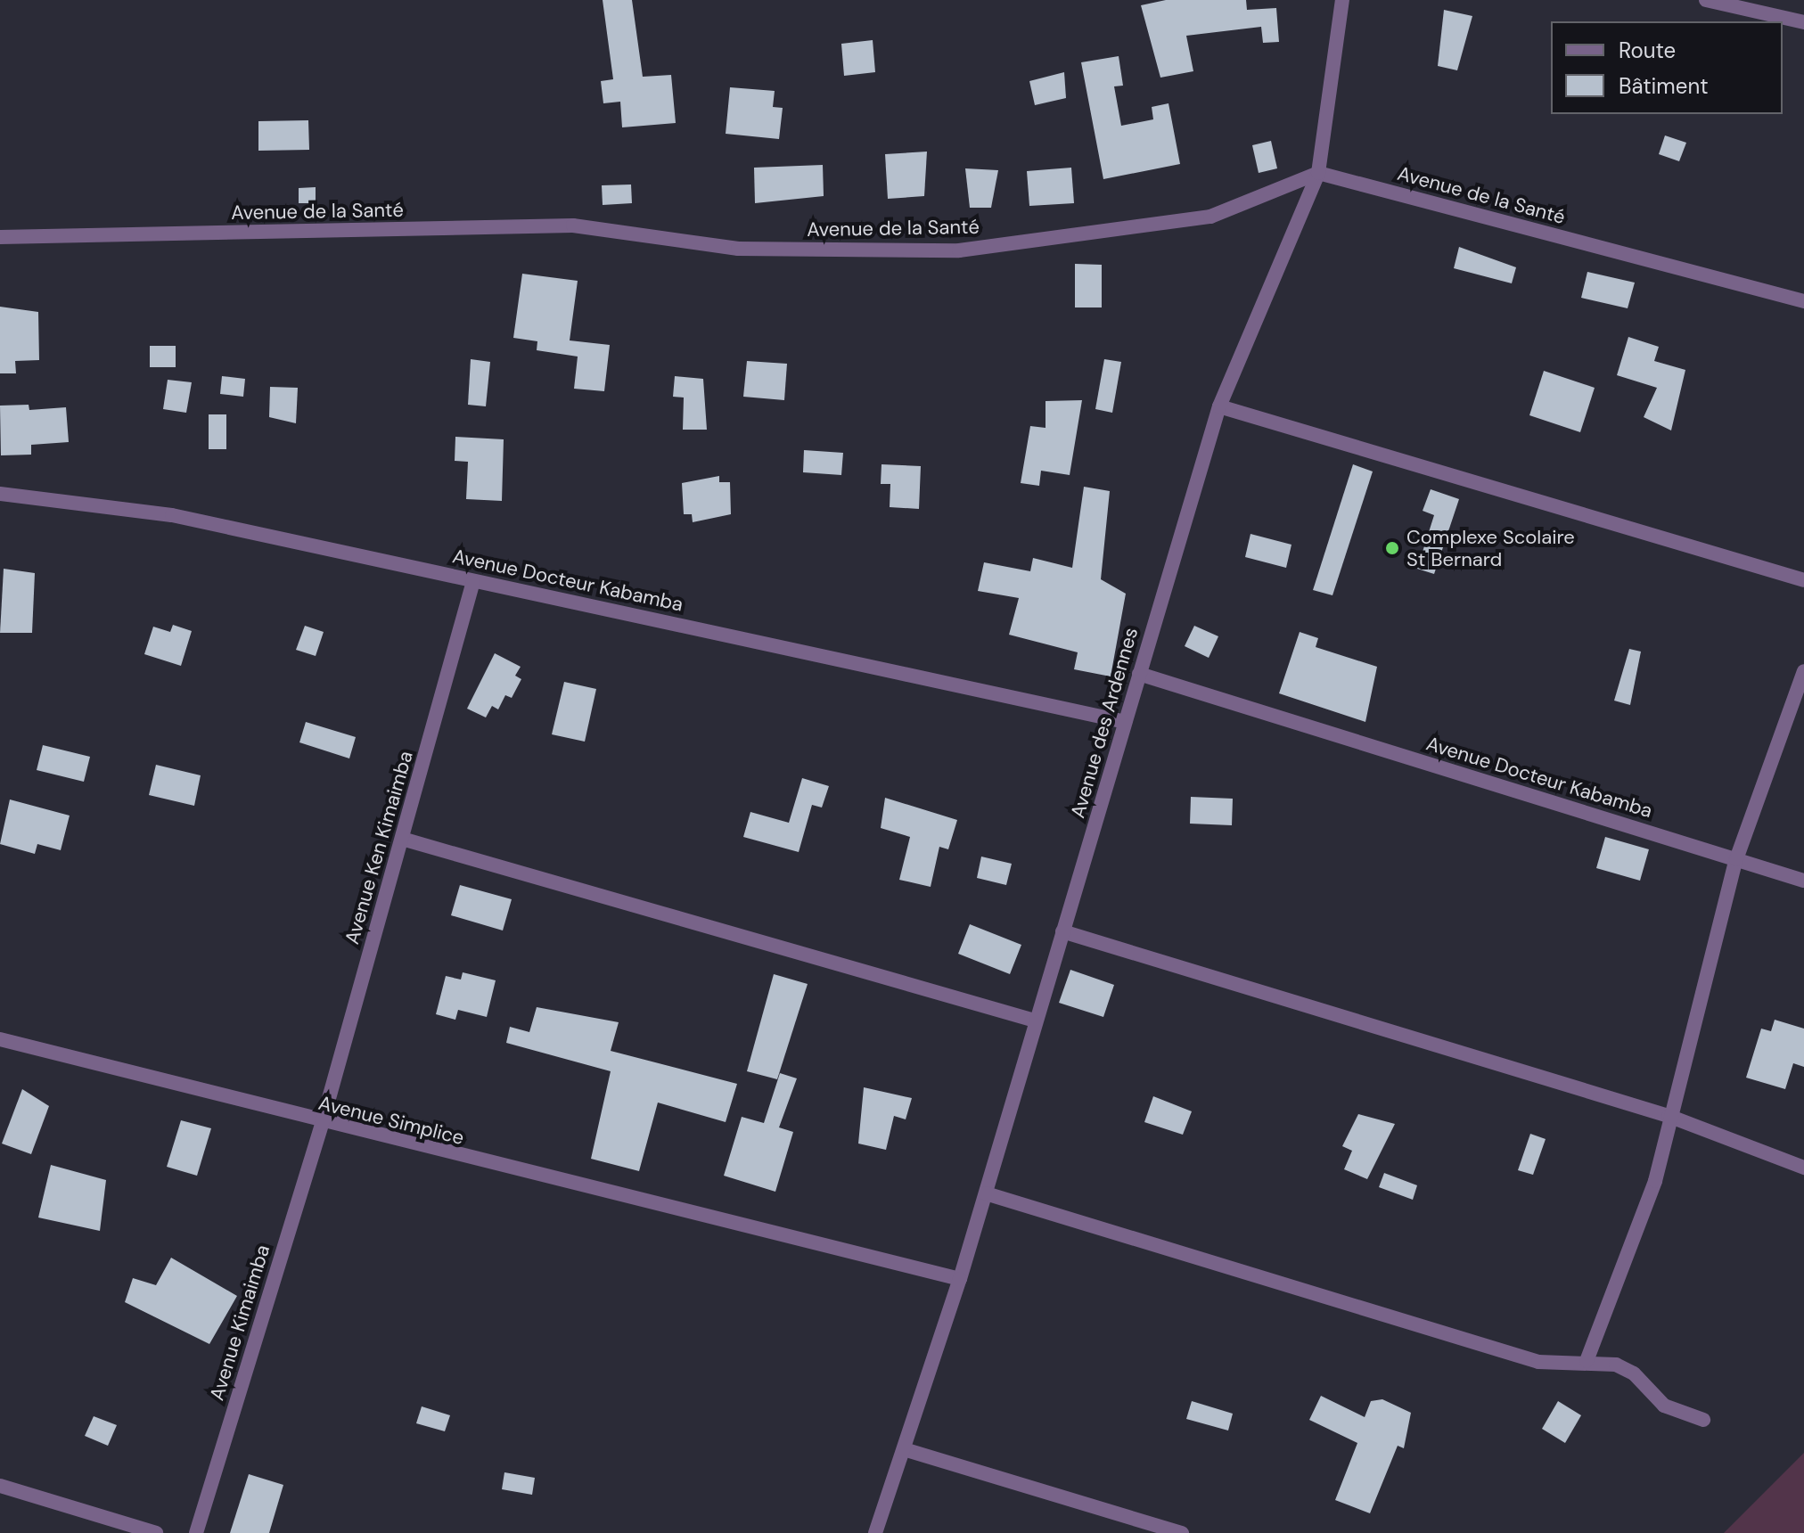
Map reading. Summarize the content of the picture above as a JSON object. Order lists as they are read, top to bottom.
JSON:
{
  "streets": {
    "street": [
      "Avenue de la Santé",
      "Avenue Docteur Kabamba",
      "Avenue des Ardennes",
      "Avenue Ken Kimaimba",
      "Avenue Simplice",
      "Avenue Kimaimba"
    ]
  },
  "crossings": [
    ["Avenue de la Santé", "Avenue des Ardennes"],
    ["Avenue Docteur Kabamba", "Avenue des Ardennes"],
    ["Avenue Docteur Kabamba", "Avenue Ken Kimaimba"],
    ["Avenue des Ardennes", "Avenue Simplice"],
    ["Avenue Ken Kimaimba", "Avenue Simplice"],
    ["Avenue Ken Kimaimba", "Avenue Kimaimba"],
    ["Avenue Simplice", "Avenue Kimaimba"]
  ],
  "places": ["Complexe Scolaire St Bernard"],
  "legend": ["Route", "Bâtiment"]
}
